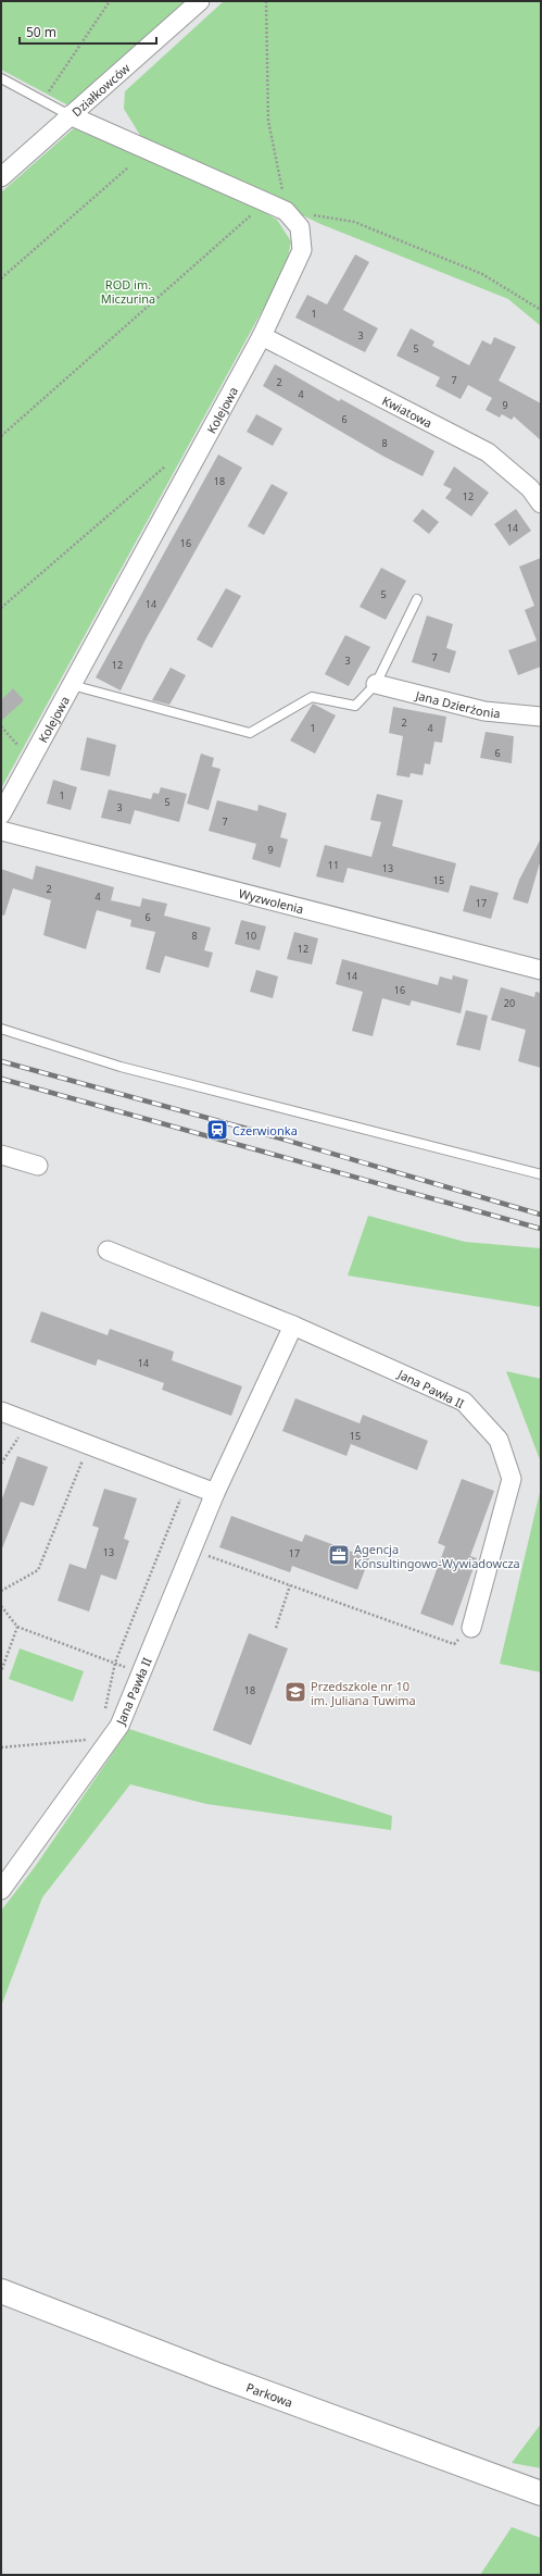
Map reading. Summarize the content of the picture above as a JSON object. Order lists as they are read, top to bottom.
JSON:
{
  "streets": {
    "street": [
      "Działkowców",
      "Kolejowa",
      "Kwiatowa",
      "Jana Dzierżonia",
      "Wyzwolenia",
      "Jana Pawła II",
      "Parkowa"
    ]
  },
  "crossings": [
    ["Działkowców", "Kolejowa"],
    ["Kolejowa", "Kwiatowa"]
  ],
  "parks": ["ROD im. Miczurina"],
  "places": {
    "station": ["Czerwionka"],
    "office": ["Agencja Konsultingowo-Wywiadowcza"],
    "school or university": ["Przedszkole nr 10 im. Juliana Tuwima"]
  },
  "house_numbers": [
    "1",
    "3",
    "5",
    "7",
    "2",
    "4",
    "9",
    "6",
    "8",
    "18",
    "12",
    "14",
    "16",
    "5",
    "14",
    "7",
    "3",
    "12",
    "2",
    "1",
    "4",
    "6",
    "1",
    "5",
    "3",
    "7",
    "9",
    "11",
    "13",
    "15",
    "2",
    "4",
    "17",
    "6",
    "8",
    "10",
    "12",
    "14",
    "16",
    "20",
    "14",
    "15",
    "13",
    "17",
    "18"
  ],
  "scale_bar": "50 m"
}
